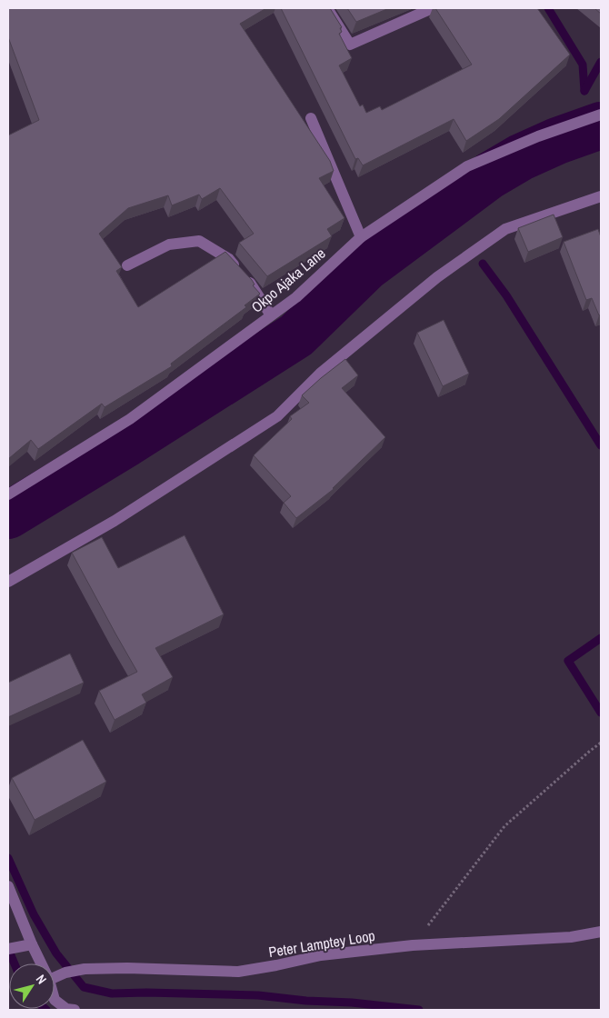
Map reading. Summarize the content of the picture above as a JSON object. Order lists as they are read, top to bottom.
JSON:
{
  "streets": {
    "street": ["Okpo Ajaka Lane", "Peter Lamptey Loop"]
  },
  "north": "top right"
}
